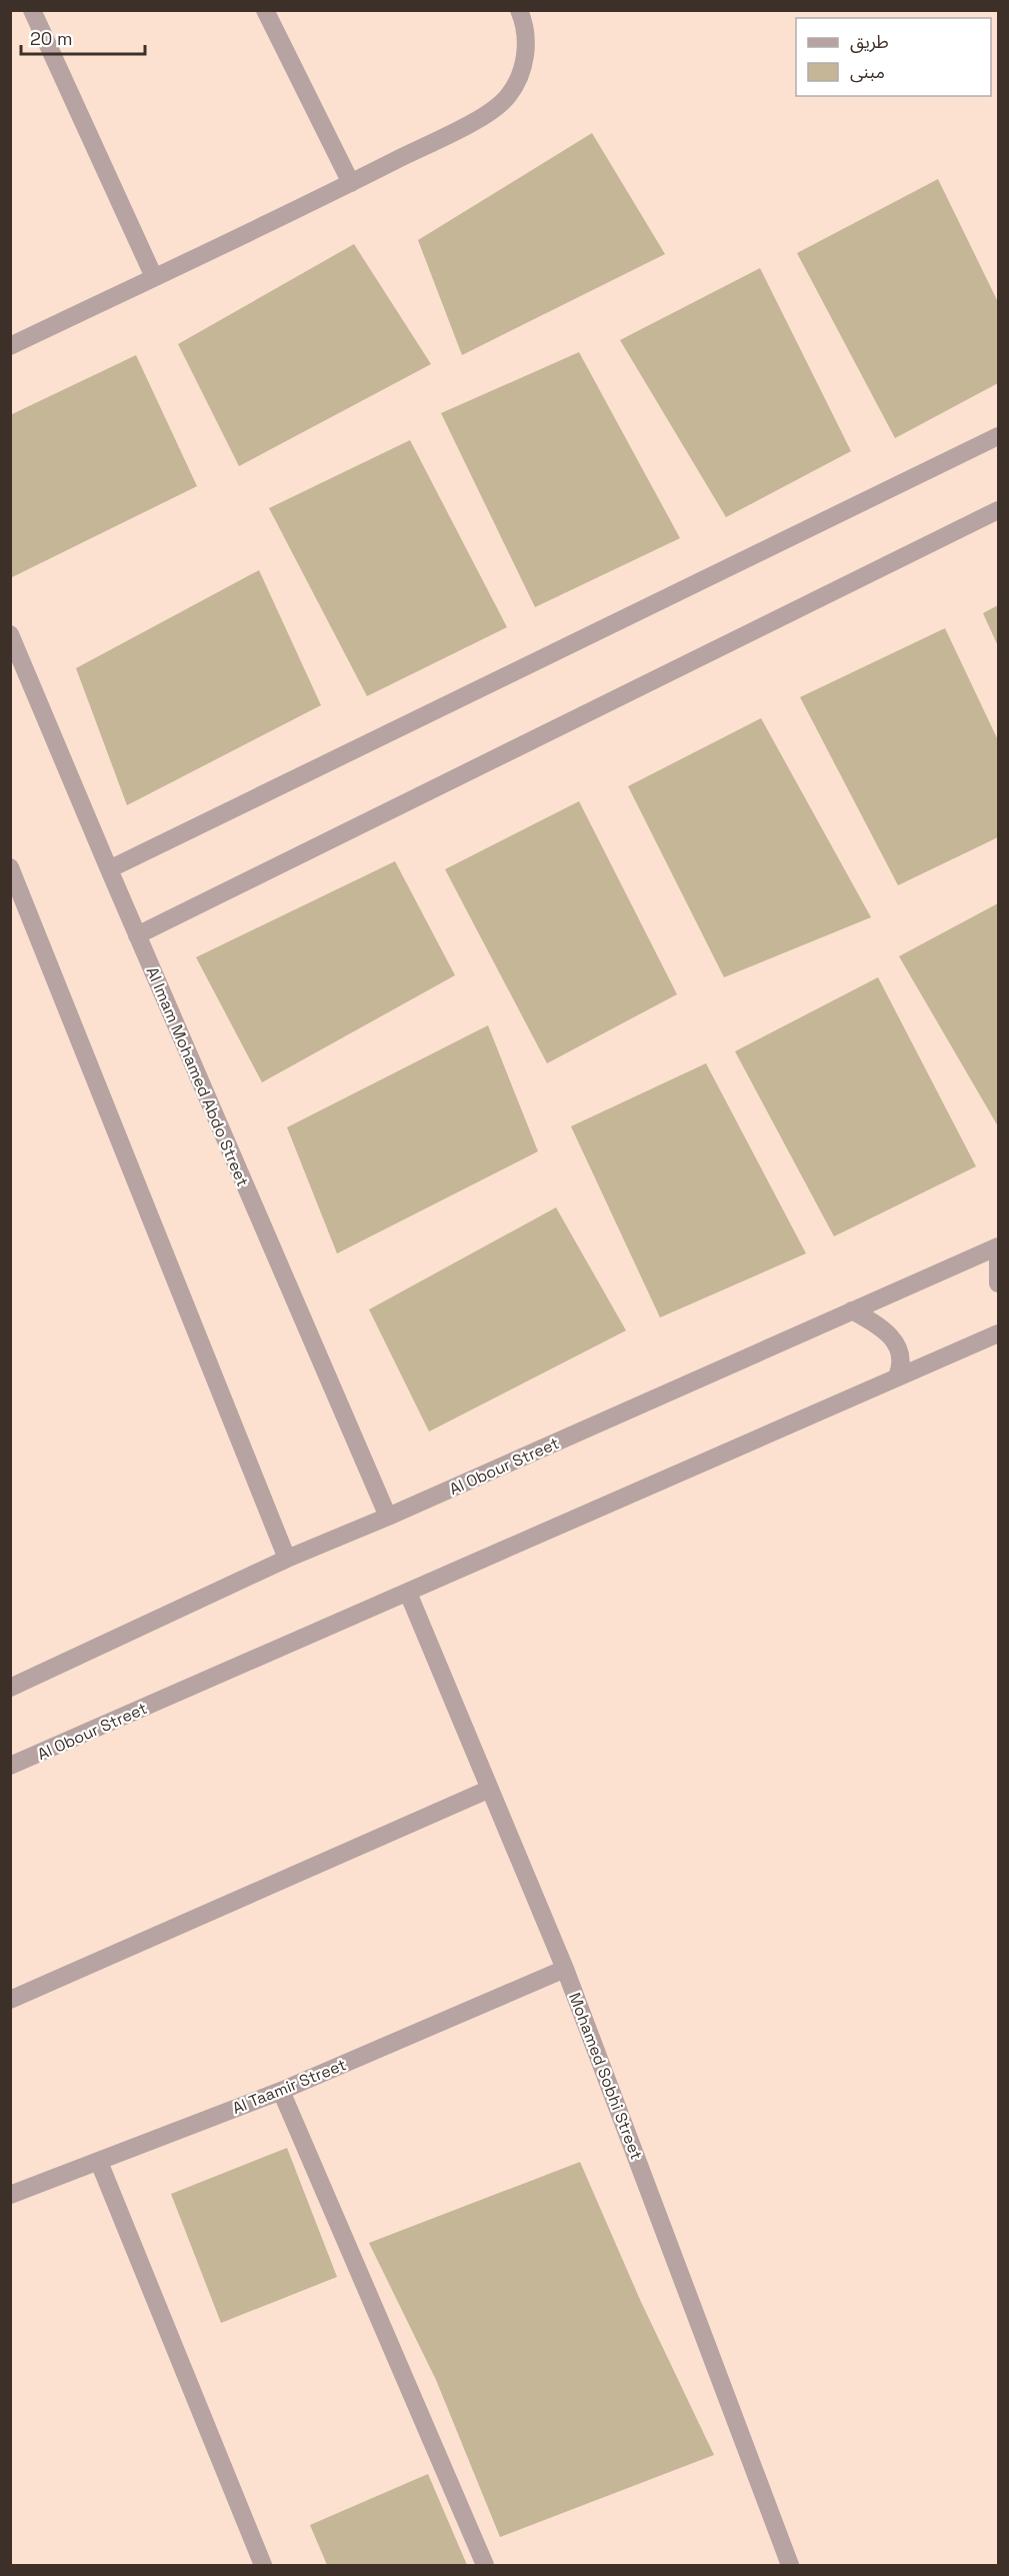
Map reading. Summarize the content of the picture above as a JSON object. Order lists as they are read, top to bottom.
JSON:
{
  "streets": {
    "street": [
      "Al Imam Mohamed Abdo Street",
      "Al Obour Street",
      "Mohamed Sobhi Street",
      "Al Taamir Street"
    ]
  },
  "crossings": [
    ["Al Imam Mohamed Abdo Street", "Al Obour Street"],
    ["Al Obour Street", "Mohamed Sobhi Street"],
    ["Mohamed Sobhi Street", "Al Taamir Street"]
  ],
  "legend": ["طريق", "مبنى"],
  "scale_bar": "20 m"
}
